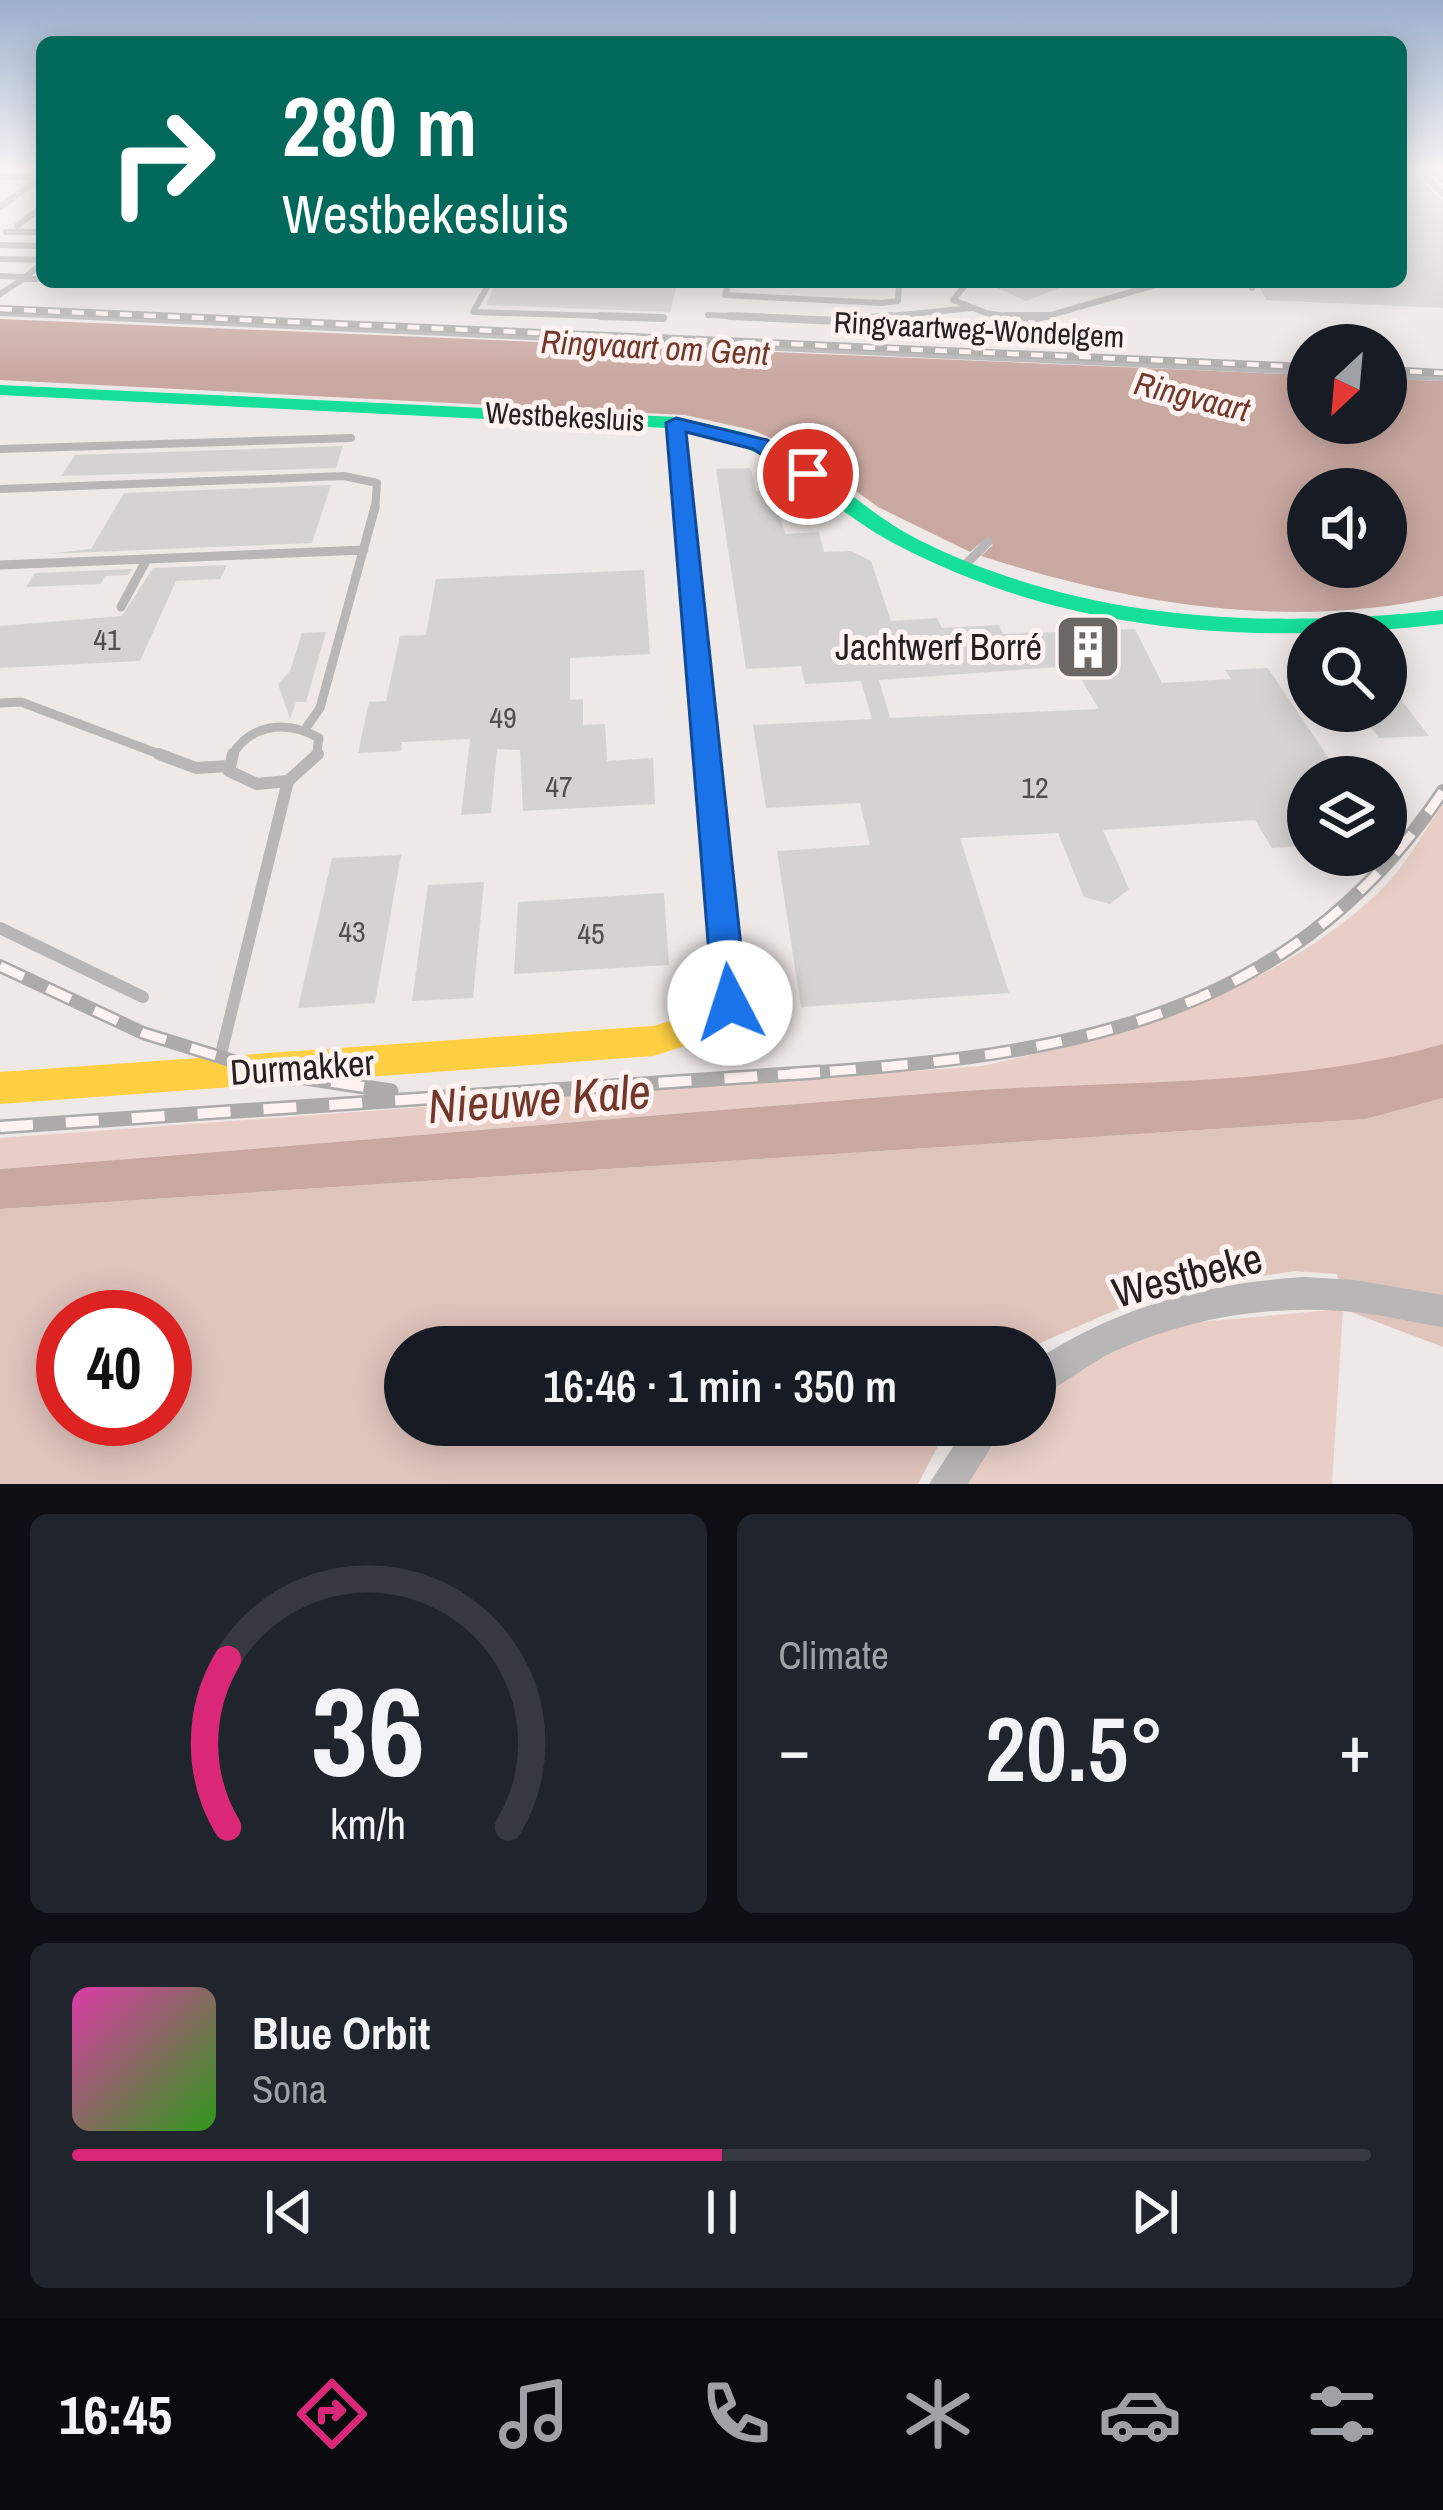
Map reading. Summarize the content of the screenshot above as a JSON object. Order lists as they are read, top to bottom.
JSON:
{
  "streets": {
    "street": [
      "Ringvaartweg-Wondelgem",
      "Westbekesluis",
      "Durmakker",
      "Westbeke"
    ]
  },
  "crossings": [
    ["Westbekesluis", "Durmakker"]
  ],
  "water": ["Ringvaart om Gent", "Ringvaart", "Nieuwe Kale"],
  "places": {
    "building": ["Jachtwerf Borré"]
  },
  "house_numbers": [
    "41",
    "49",
    "47",
    "12",
    "43",
    "45"
  ],
  "north": "bottom left",
  "page": {
    "turn": ["280 m", "Westbekesluis"],
    "limit": "40",
    "trip": "16:46 · 1 min · 350 m",
    "tile": "Climate",
    "heat": ["−", "20.5°", "+"],
    "song": ["Blue Orbit", "Sona"],
    "tabs": "16:45",
    "gauge": ["36", "km/h"]
  }
}
